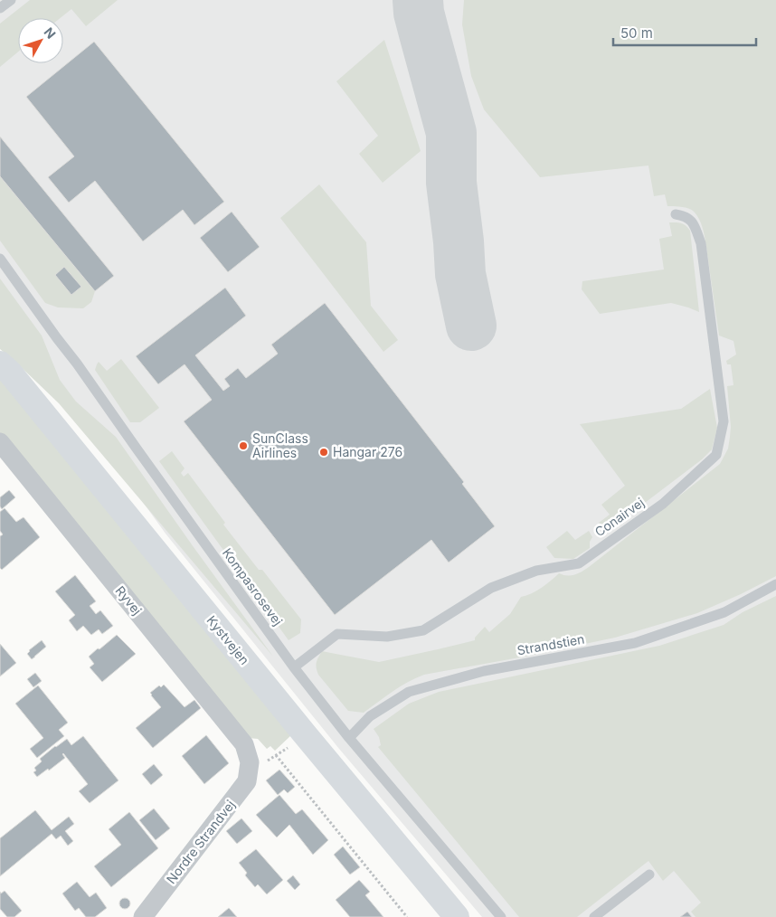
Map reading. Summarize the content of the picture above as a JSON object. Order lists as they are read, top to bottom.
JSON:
{
  "streets": {
    "street": ["Ryvej", "Kystvejen", "Nordre Strandvej"],
    "lane": ["Conairvej", "Kompasrosevej", "Strandstien"]
  },
  "crossings": [
    ["Conairvej", "Kompasrosevej"],
    ["Kompasrosevej", "Strandstien"],
    ["Ryvej", "Nordre Strandvej"]
  ],
  "places": ["SunClass Airlines", "Hangar 276"],
  "scale_bar": "50 m",
  "north": "top right"
}
